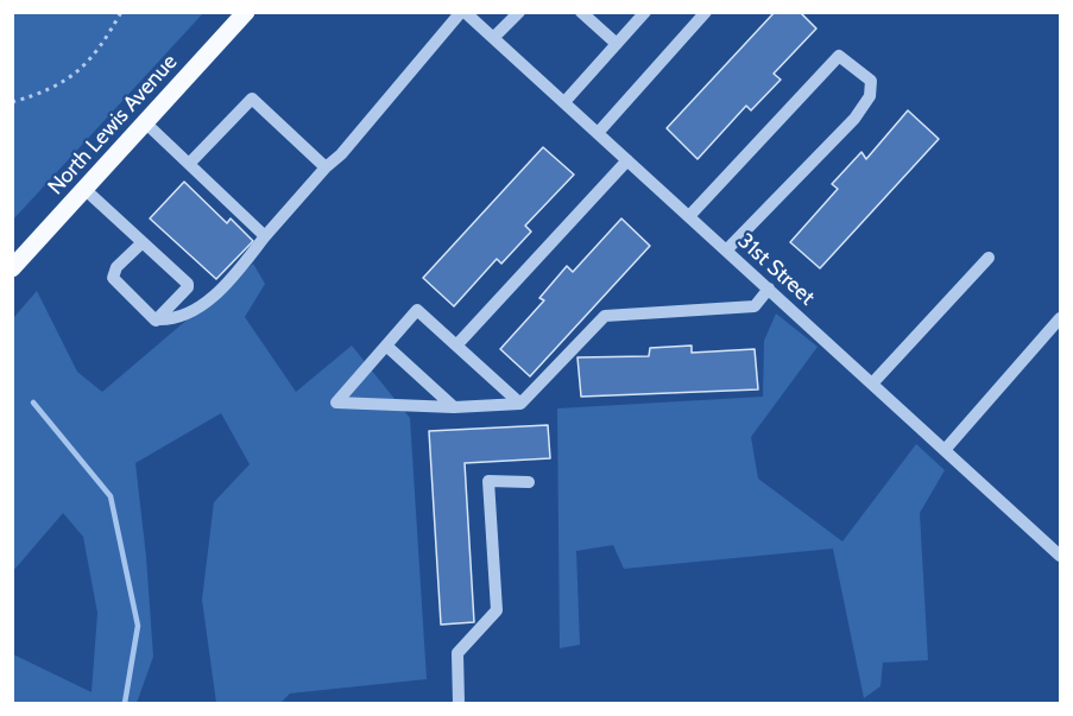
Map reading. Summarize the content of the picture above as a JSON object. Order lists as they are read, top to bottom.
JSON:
{
  "streets": {
    "main road": ["North Lewis Avenue"],
    "street": ["31st Street"]
  }
}
